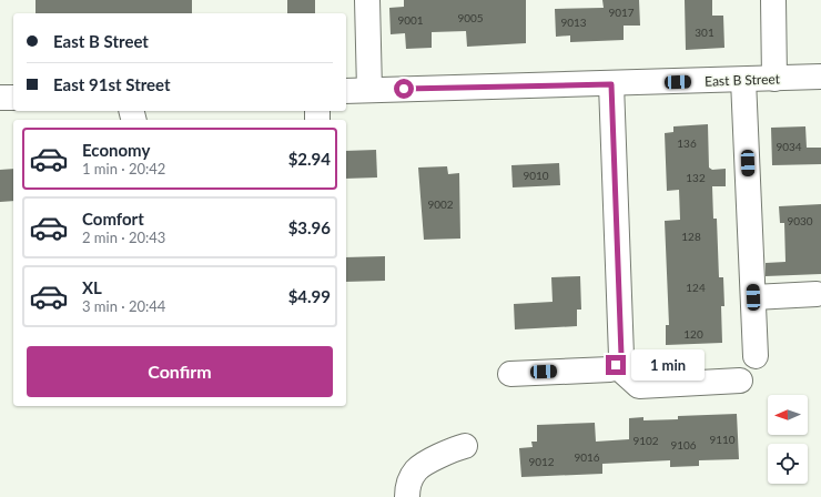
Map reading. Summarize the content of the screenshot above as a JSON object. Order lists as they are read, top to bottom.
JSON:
{
  "streets": {
    "street": ["East B Street"]
  },
  "house_numbers": [
    "9017",
    "9005",
    "9001",
    "9013",
    "301",
    "136",
    "9034",
    "9010",
    "132",
    "9002",
    "9030",
    "128",
    "124",
    "120",
    "9110",
    "9102",
    "9106",
    "9016",
    "9012"
  ],
  "north": "left",
  "page": {
    "banner": ["East B Street", "East 91st Street"],
    "list": [
      {
        "name": "Economy",
        "note": "1 min · 20:42",
        "value": "$2.94"
      },
      {
        "name": "Comfort",
        "note": "2 min · 20:43",
        "value": "$3.96"
      },
      {
        "name": "XL",
        "note": "3 min · 20:44",
        "value": "$4.99"
      }
    ],
    "buttons": "Confirm",
    "bubble": "1 min"
  }
}
